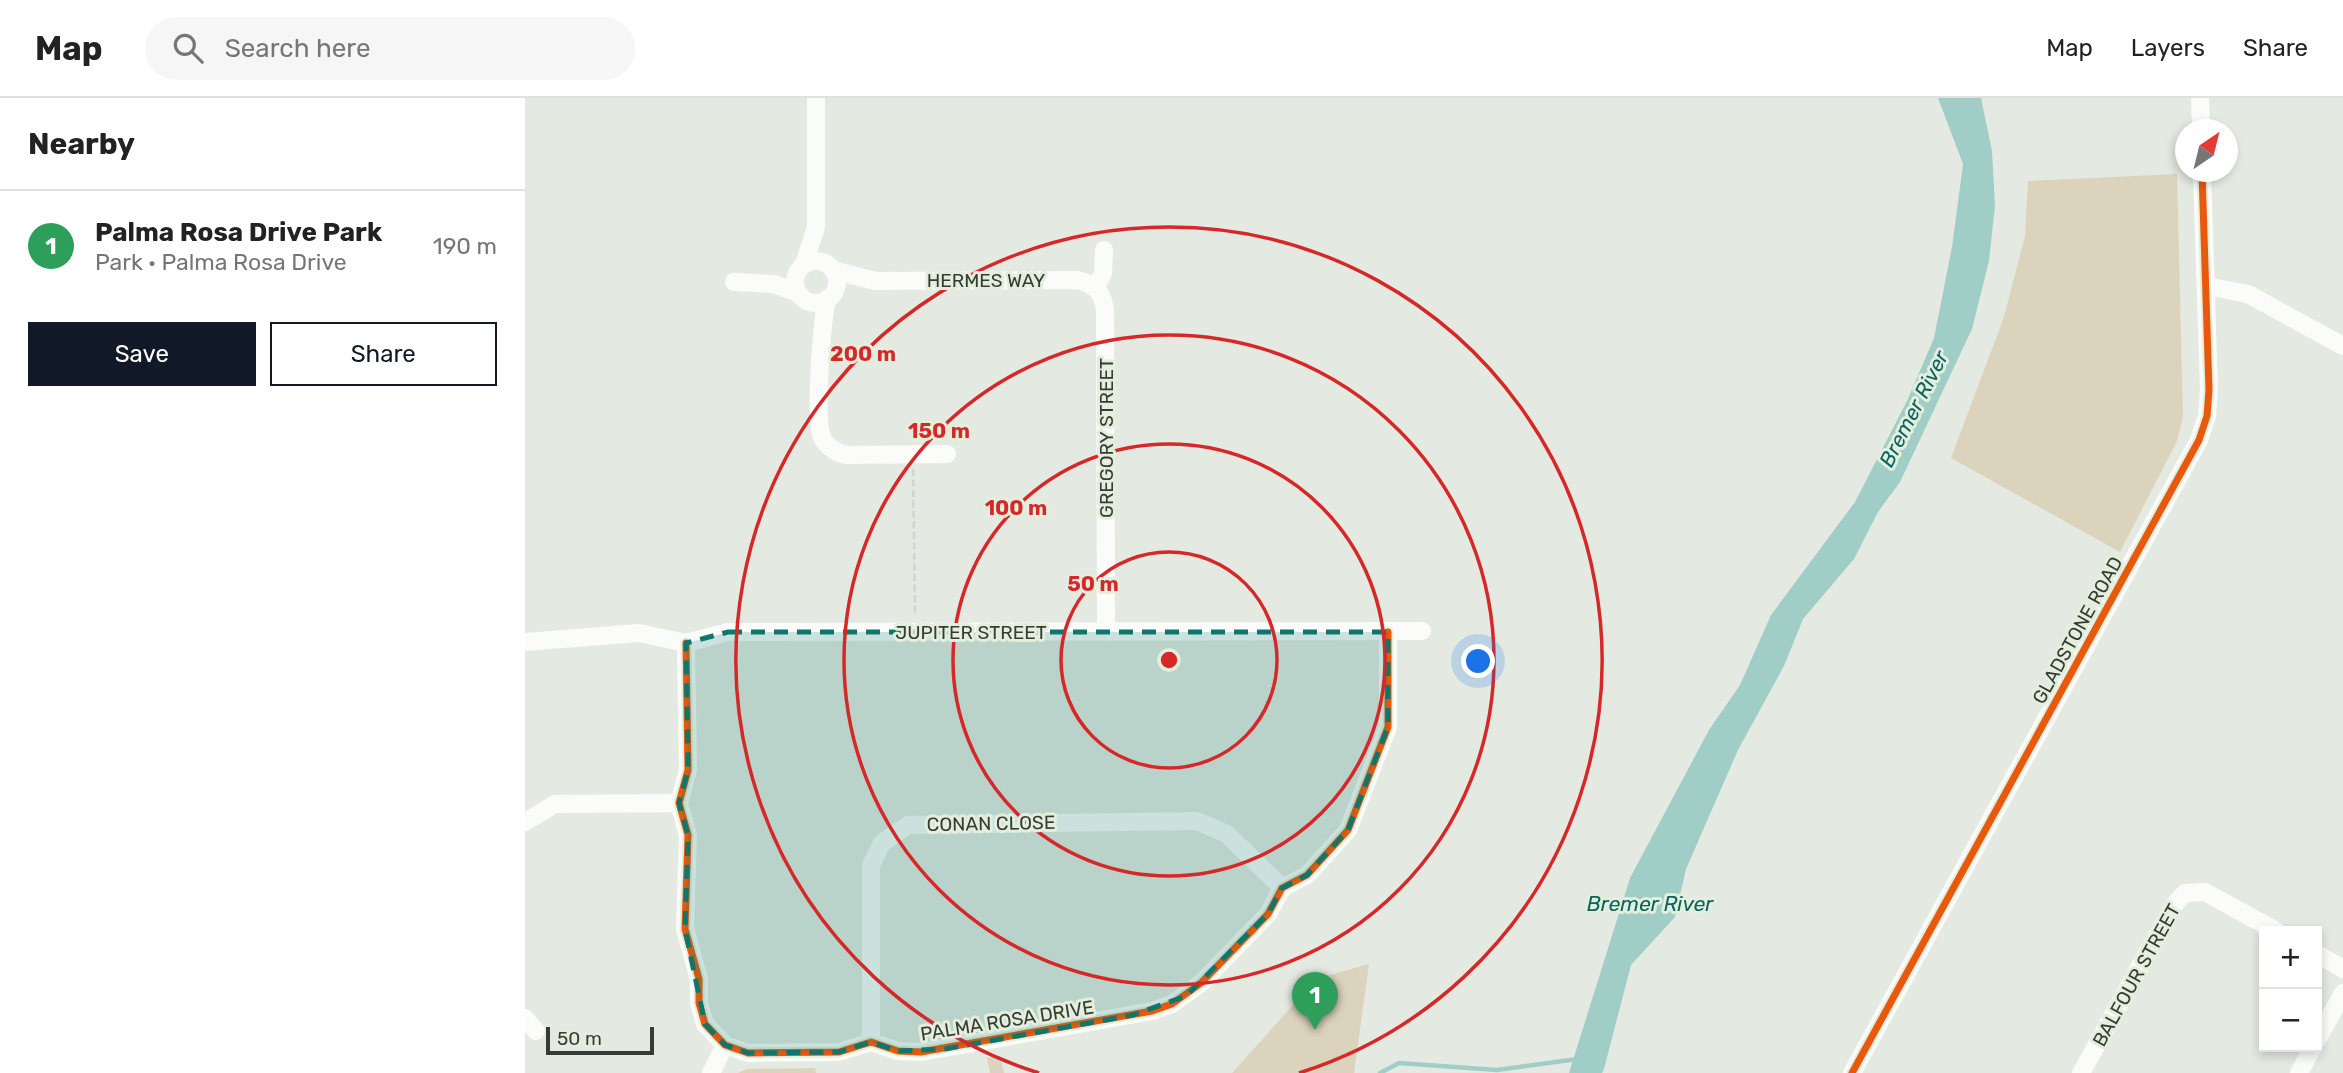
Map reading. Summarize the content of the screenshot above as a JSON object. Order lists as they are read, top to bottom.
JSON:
{
  "streets": {
    "street": [
      "HERMES WAY",
      "GREGORY STREET",
      "GLADSTONE ROAD",
      "JUPITER STREET",
      "CONAN CLOSE",
      "BALFOUR STREET",
      "PALMA ROSA DRIVE"
    ]
  },
  "crossings": [
    ["HERMES WAY", "GREGORY STREET"],
    ["GREGORY STREET", "JUPITER STREET"],
    ["JUPITER STREET", "PALMA ROSA DRIVE"],
    ["CONAN CLOSE", "PALMA ROSA DRIVE"]
  ],
  "water": ["Bremer River"],
  "scale_bar": "50 m",
  "north": "top right",
  "page": {
    "header": "Map",
    "search": "Search here",
    "nav": ["Map", "Layers", "Share"],
    "heading": "Nearby",
    "list": [
      {
        "mark": "1",
        "name": "Palma Rosa Drive Park",
        "note": "Park · Palma Rosa Drive",
        "value": "190 m"
      }
    ],
    "buttons": ["Save", "Share"],
    "map_buttons": ["+", "−"],
    "pins": "1",
    "scale": "50 m"
  },
  "rings": [
    "200 m",
    "150 m",
    "100 m",
    "50 m"
  ]
}
